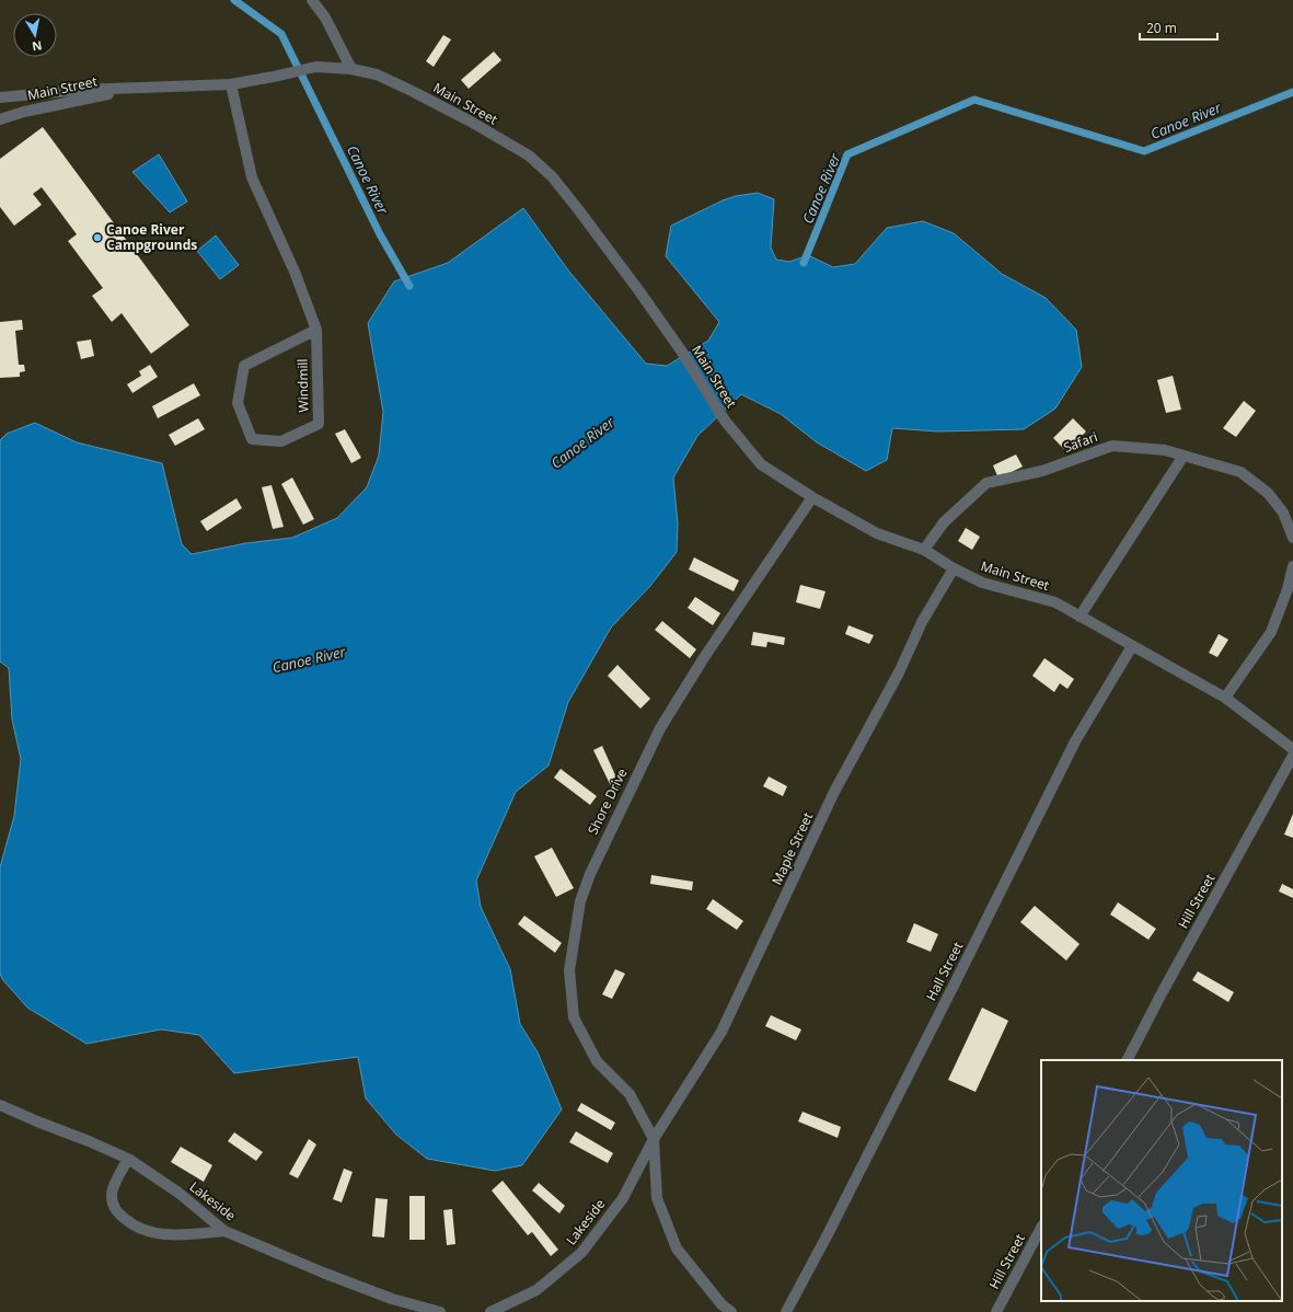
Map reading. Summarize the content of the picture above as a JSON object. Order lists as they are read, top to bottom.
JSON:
{
  "streets": {
    "street": [
      "Main Street",
      "Windmill",
      "Safari",
      "Shore Drive",
      "Maple Street",
      "Hill Street",
      "Hall Street",
      "Lakeside"
    ]
  },
  "crossings": [
    ["Main Street", "Windmill"],
    ["Main Street", "Safari"],
    ["Main Street", "Shore Drive"],
    ["Main Street", "Maple Street"],
    ["Main Street", "Hall Street"],
    ["Shore Drive", "Maple Street"],
    ["Shore Drive", "Lakeside"],
    ["Maple Street", "Lakeside"]
  ],
  "water": ["Canoe River"],
  "places": ["Canoe River Campgrounds"],
  "scale_bar": "20 m",
  "north": "bottom"
}
